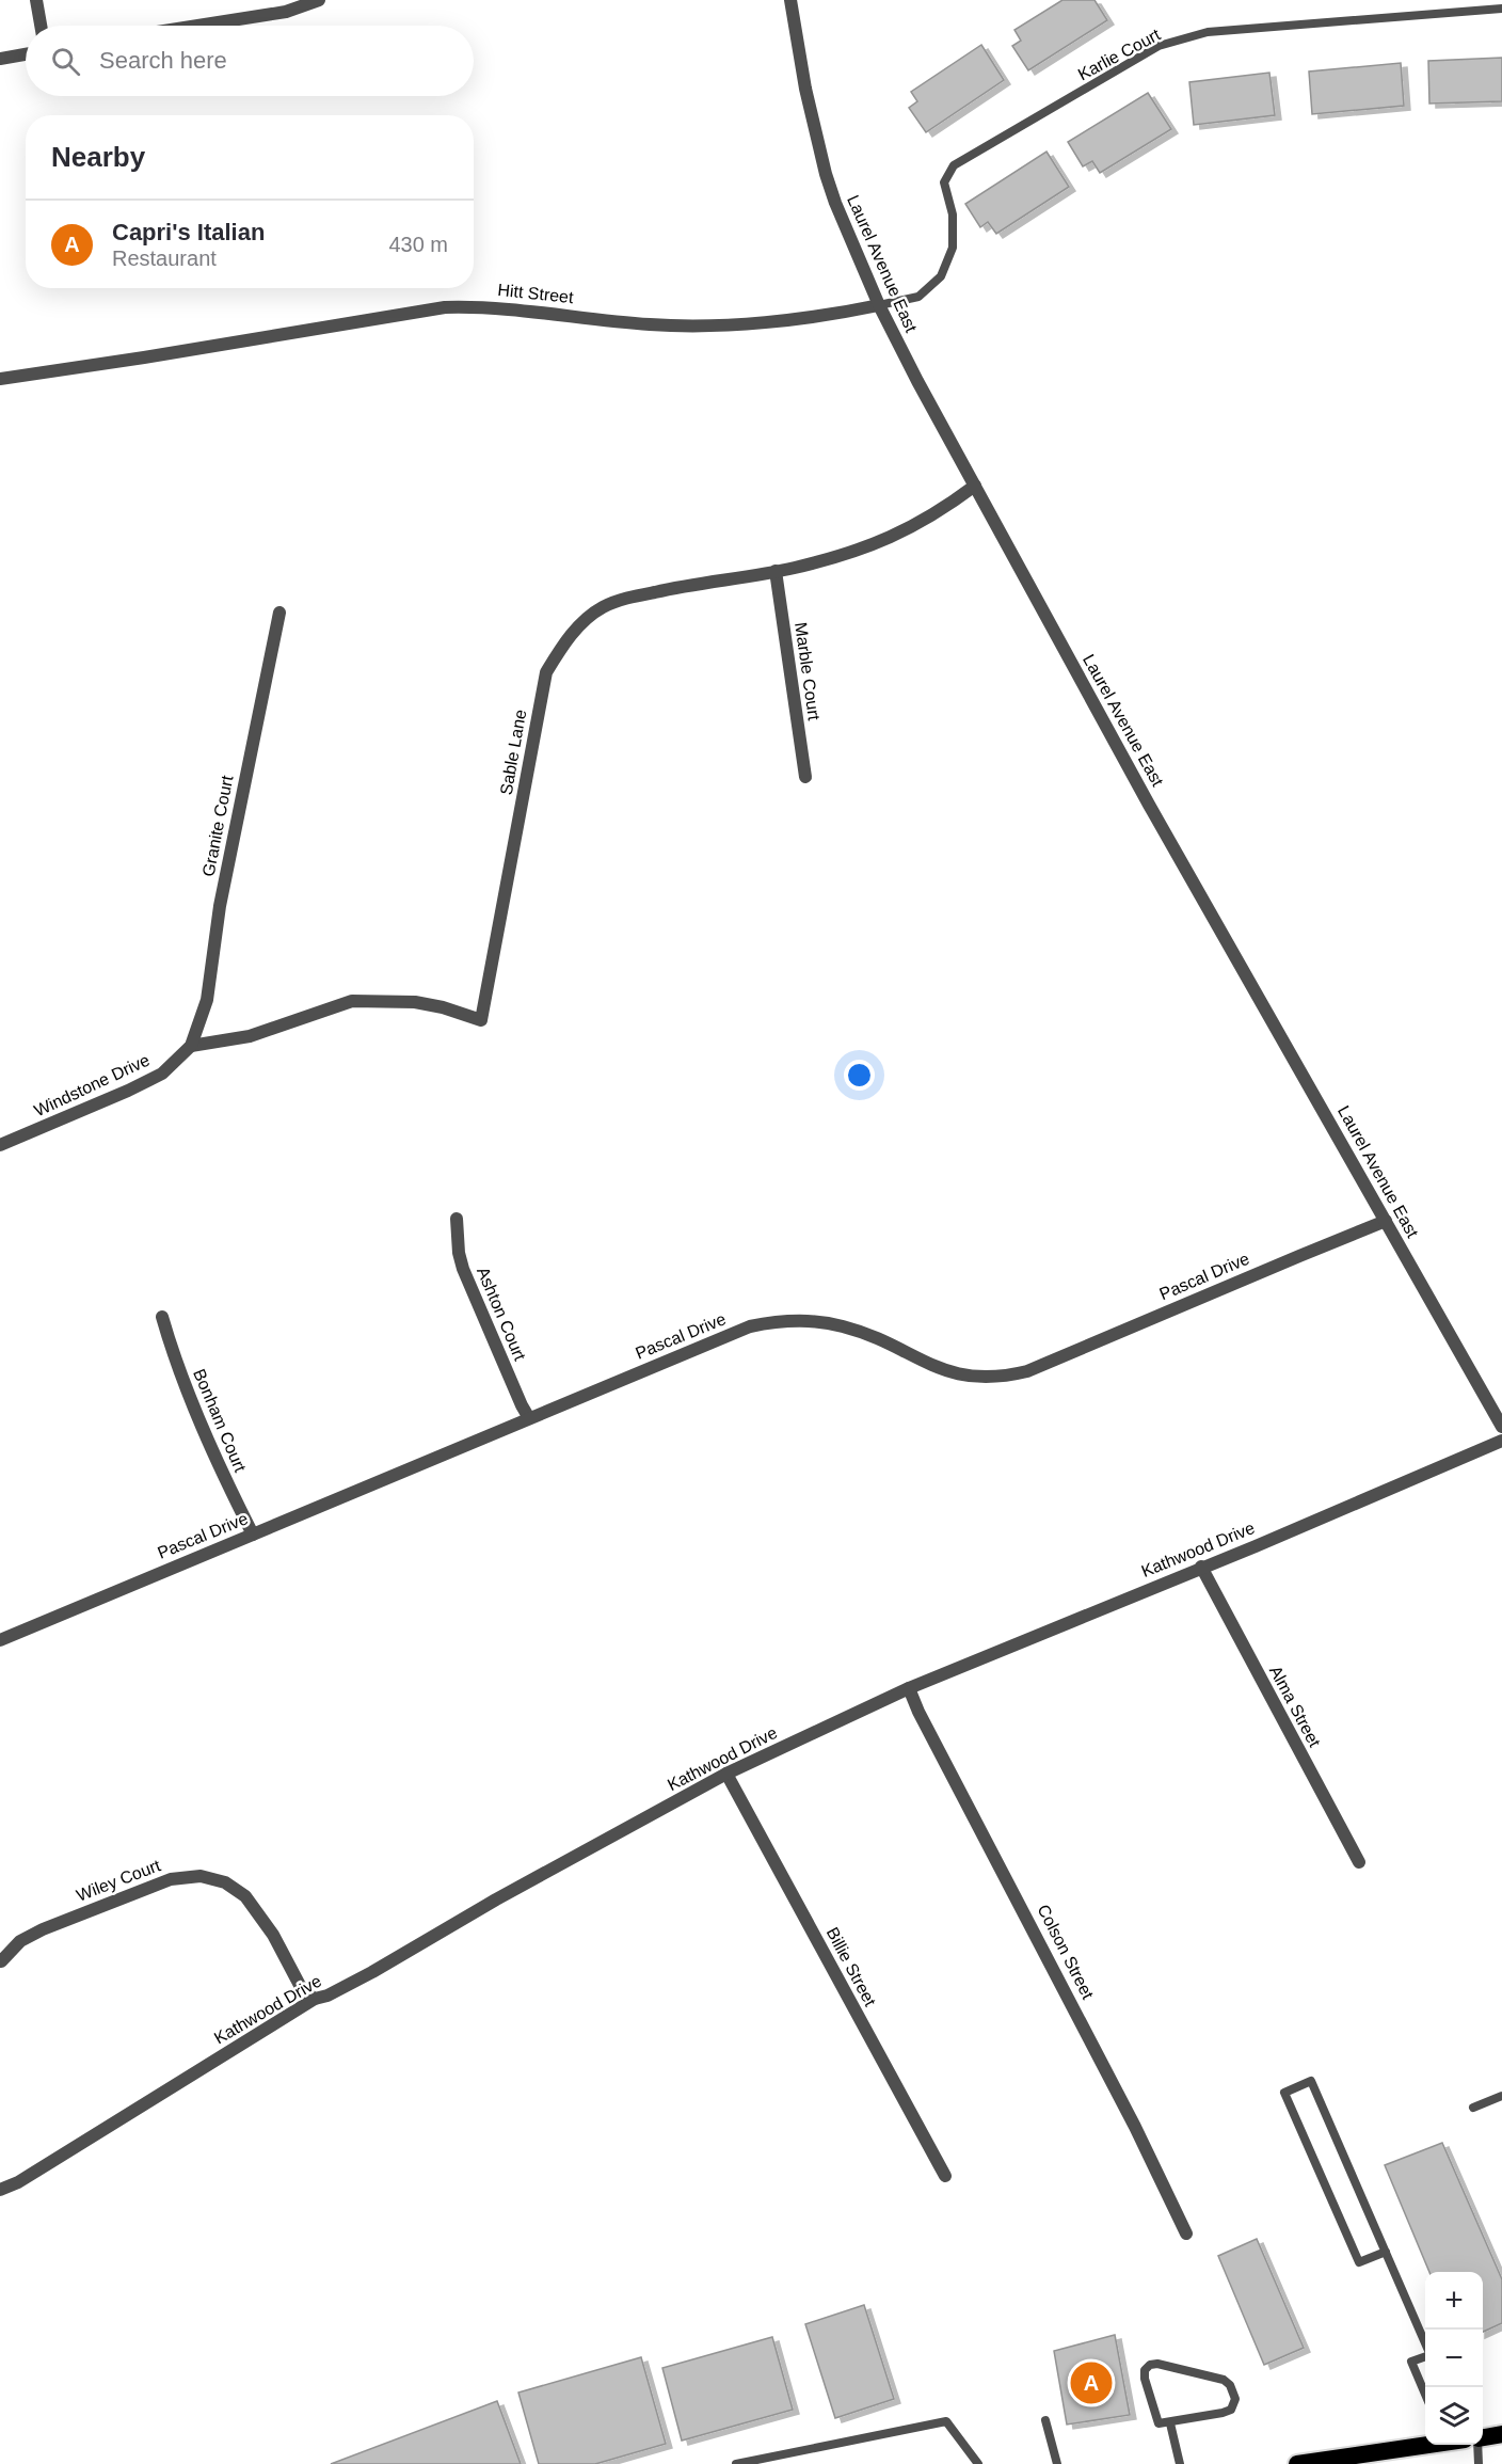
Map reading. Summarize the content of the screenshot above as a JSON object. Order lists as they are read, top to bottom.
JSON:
{
  "streets": {
    "street": [
      "Laurel Avenue East",
      "Hitt Street",
      "Marble Court",
      "Sable Lane",
      "Granite Court",
      "Windstone Drive",
      "Pascal Drive",
      "Ashton Court",
      "Bonham Court",
      "Kathwood Drive",
      "Alma Street",
      "Wiley Court",
      "Colson Street",
      "Billie Street"
    ],
    "lane": ["Karlie Court"]
  },
  "crossings": [
    ["Karlie Court", "Laurel Avenue East"],
    ["Karlie Court", "Hitt Street"],
    ["Laurel Avenue East", "Hitt Street"],
    ["Laurel Avenue East", "Sable Lane"],
    ["Laurel Avenue East", "Pascal Drive"],
    ["Marble Court", "Sable Lane"],
    ["Sable Lane", "Granite Court"],
    ["Sable Lane", "Windstone Drive"],
    ["Granite Court", "Windstone Drive"],
    ["Pascal Drive", "Ashton Court"],
    ["Pascal Drive", "Bonham Court"],
    ["Kathwood Drive", "Alma Street"],
    ["Kathwood Drive", "Wiley Court"],
    ["Kathwood Drive", "Colson Street"],
    ["Kathwood Drive", "Billie Street"]
  ],
  "page": {
    "search": "Search here",
    "heading": "Nearby",
    "list": [
      {
        "mark": "A",
        "name": "Capri's Italian",
        "note": "Restaurant",
        "value": "430 m"
      }
    ],
    "map_buttons": ["+", "−"],
    "pins": "A"
  }
}
